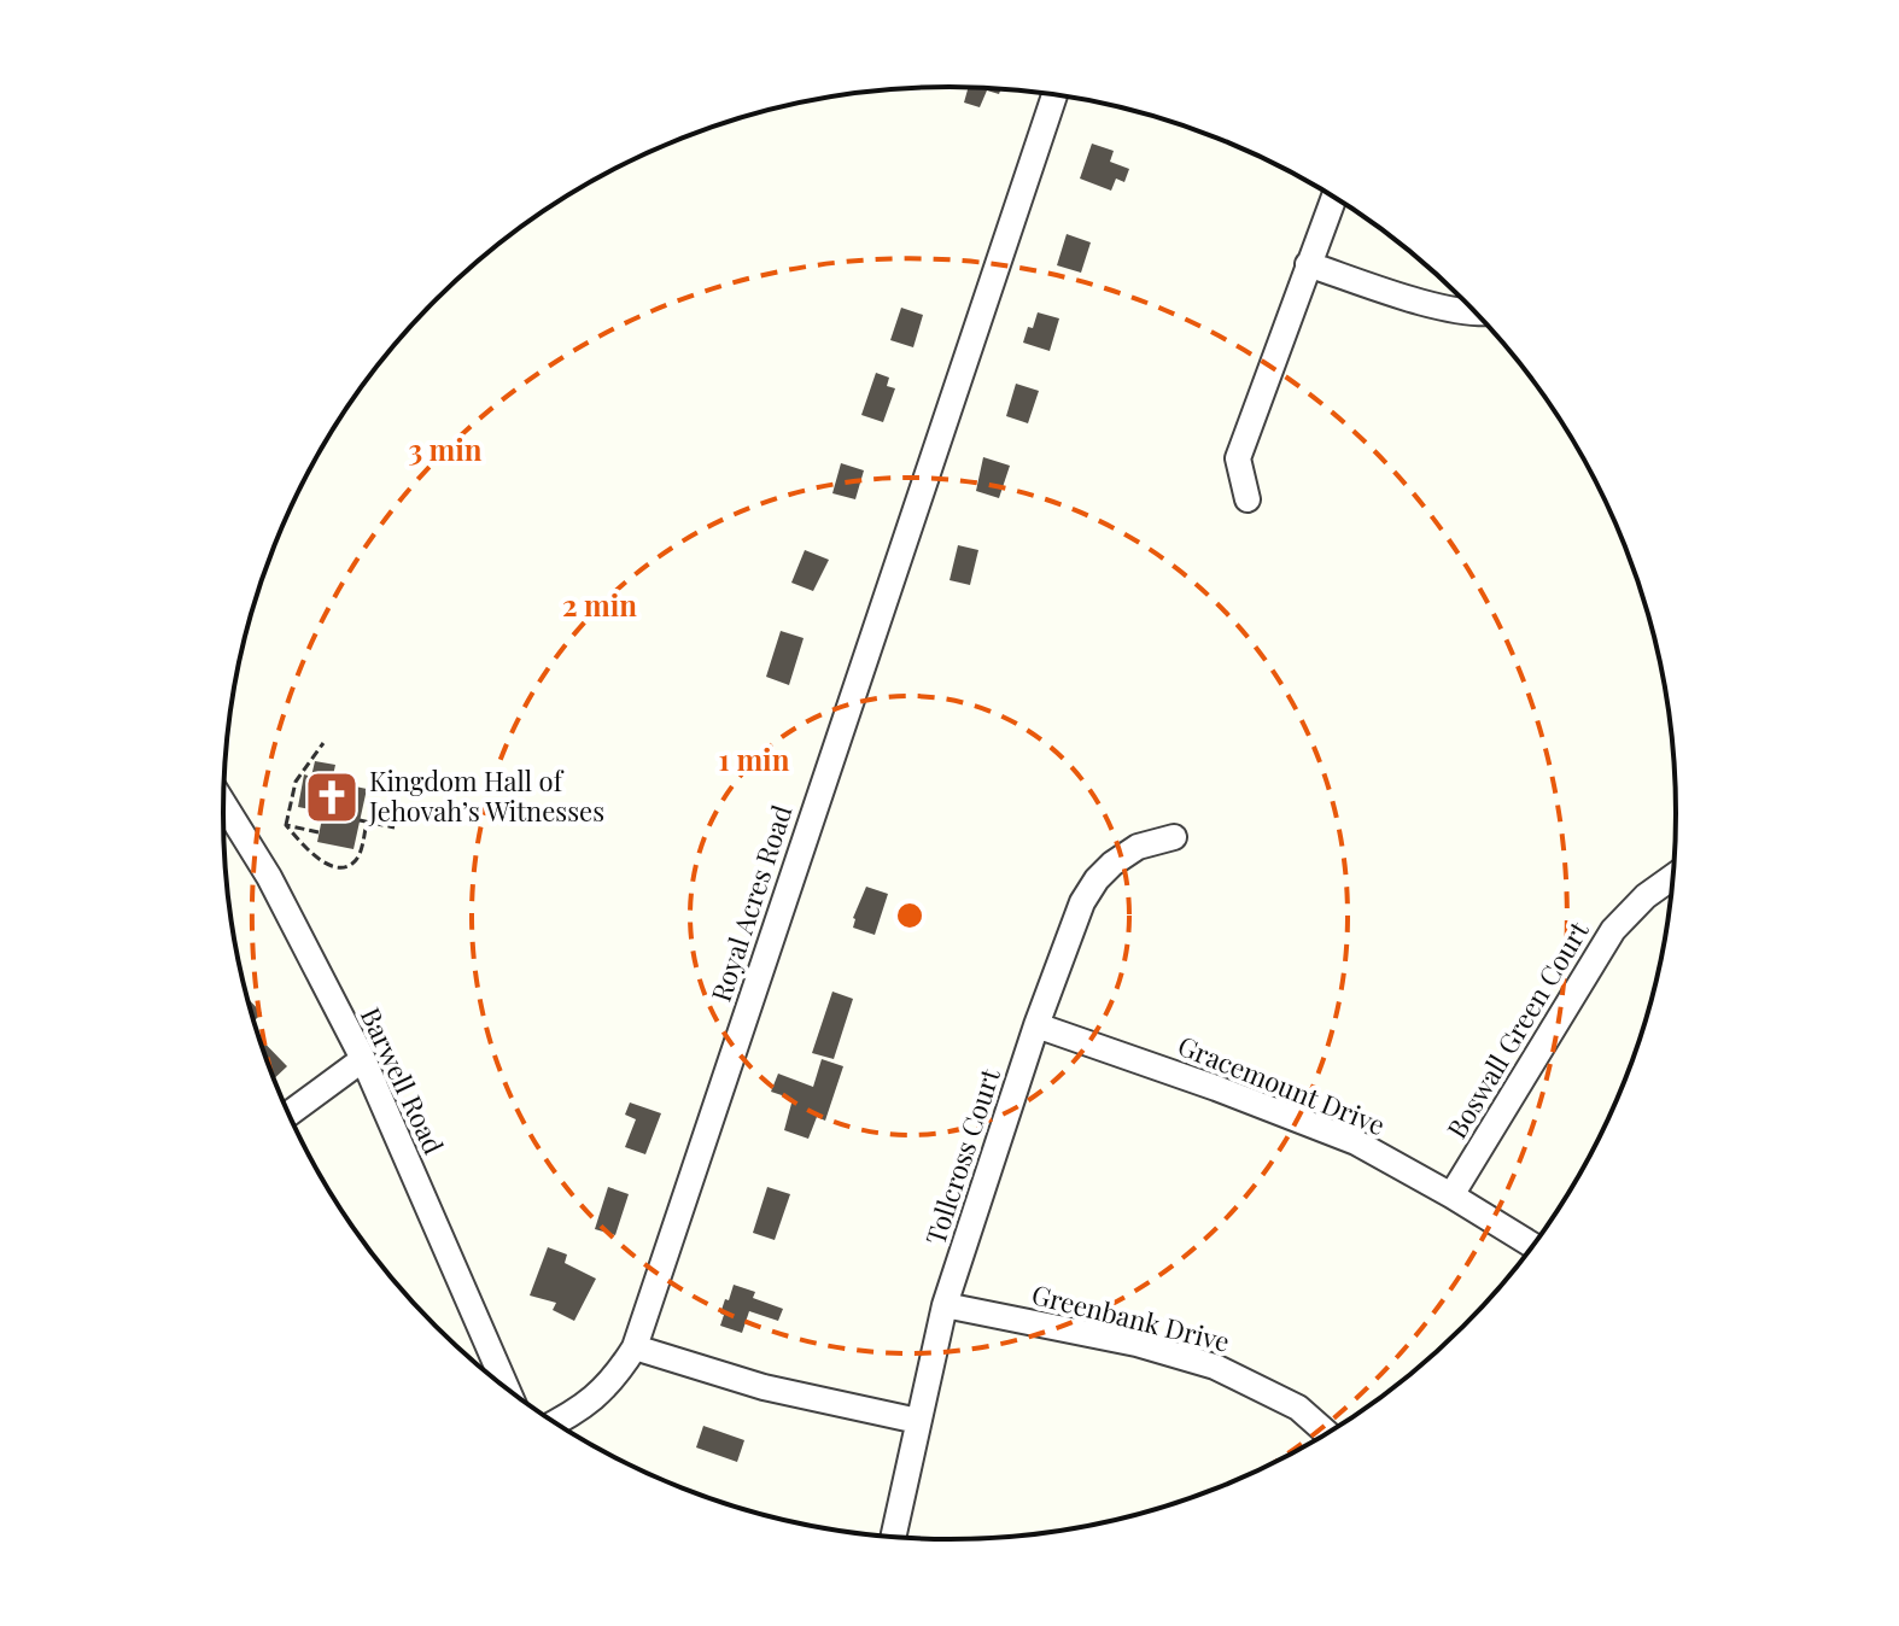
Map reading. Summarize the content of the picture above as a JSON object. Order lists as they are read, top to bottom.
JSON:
{
  "streets": {
    "street": [
      "Royal Acres Road",
      "Boswall Green Court",
      "Barwell Road",
      "Gracemount Drive",
      "Tollcross Court",
      "Greenbank Drive"
    ]
  },
  "crossings": [
    ["Boswall Green Court", "Gracemount Drive"],
    ["Gracemount Drive", "Tollcross Court"],
    ["Tollcross Court", "Greenbank Drive"]
  ],
  "places": {
    "church": ["Kingdom Hall of Jehovah’s Witnesses"]
  },
  "rings": ["3 min", "2 min", "1 min"]
}
